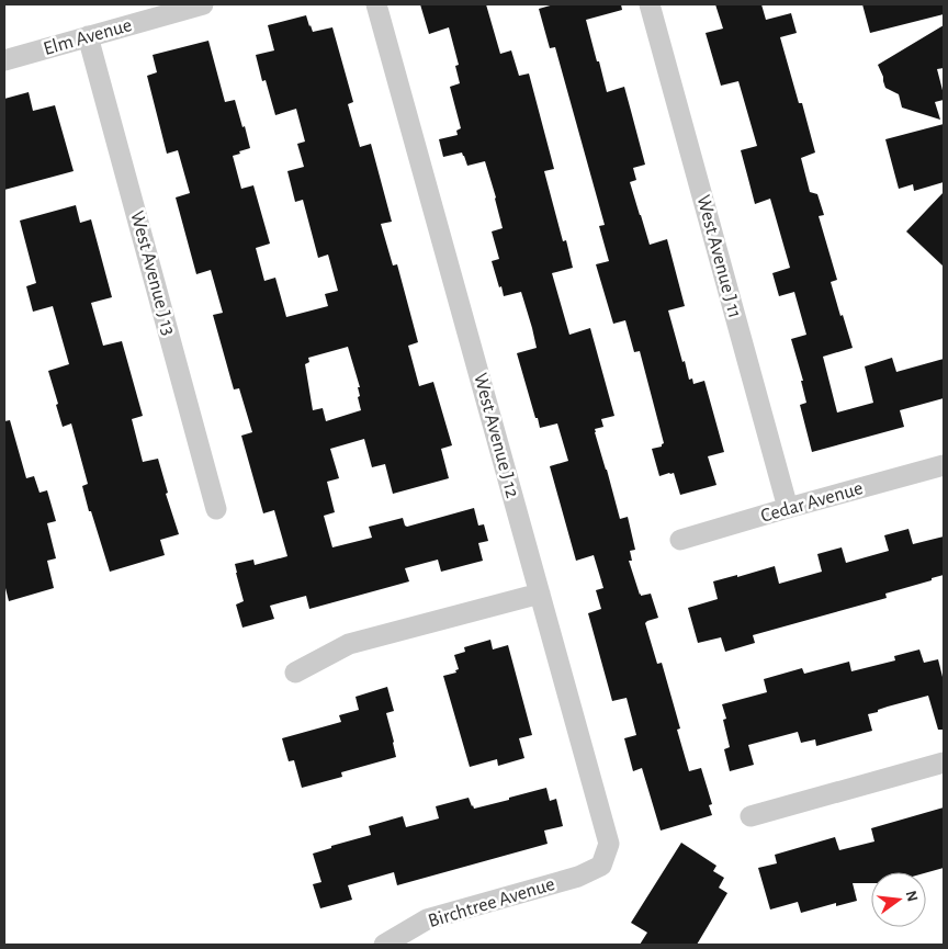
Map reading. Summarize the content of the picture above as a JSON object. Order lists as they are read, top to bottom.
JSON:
{
  "streets": {
    "street": [
      "Elm Avenue",
      "West Avenue J 11",
      "West Avenue J 13",
      "West Avenue J 12",
      "Cedar Avenue",
      "Birchtree Avenue"
    ]
  },
  "crossings": [
    ["Elm Avenue", "West Avenue J 13"],
    ["West Avenue J 11", "Cedar Avenue"],
    ["West Avenue J 12", "Birchtree Avenue"]
  ],
  "north": "right"
}
